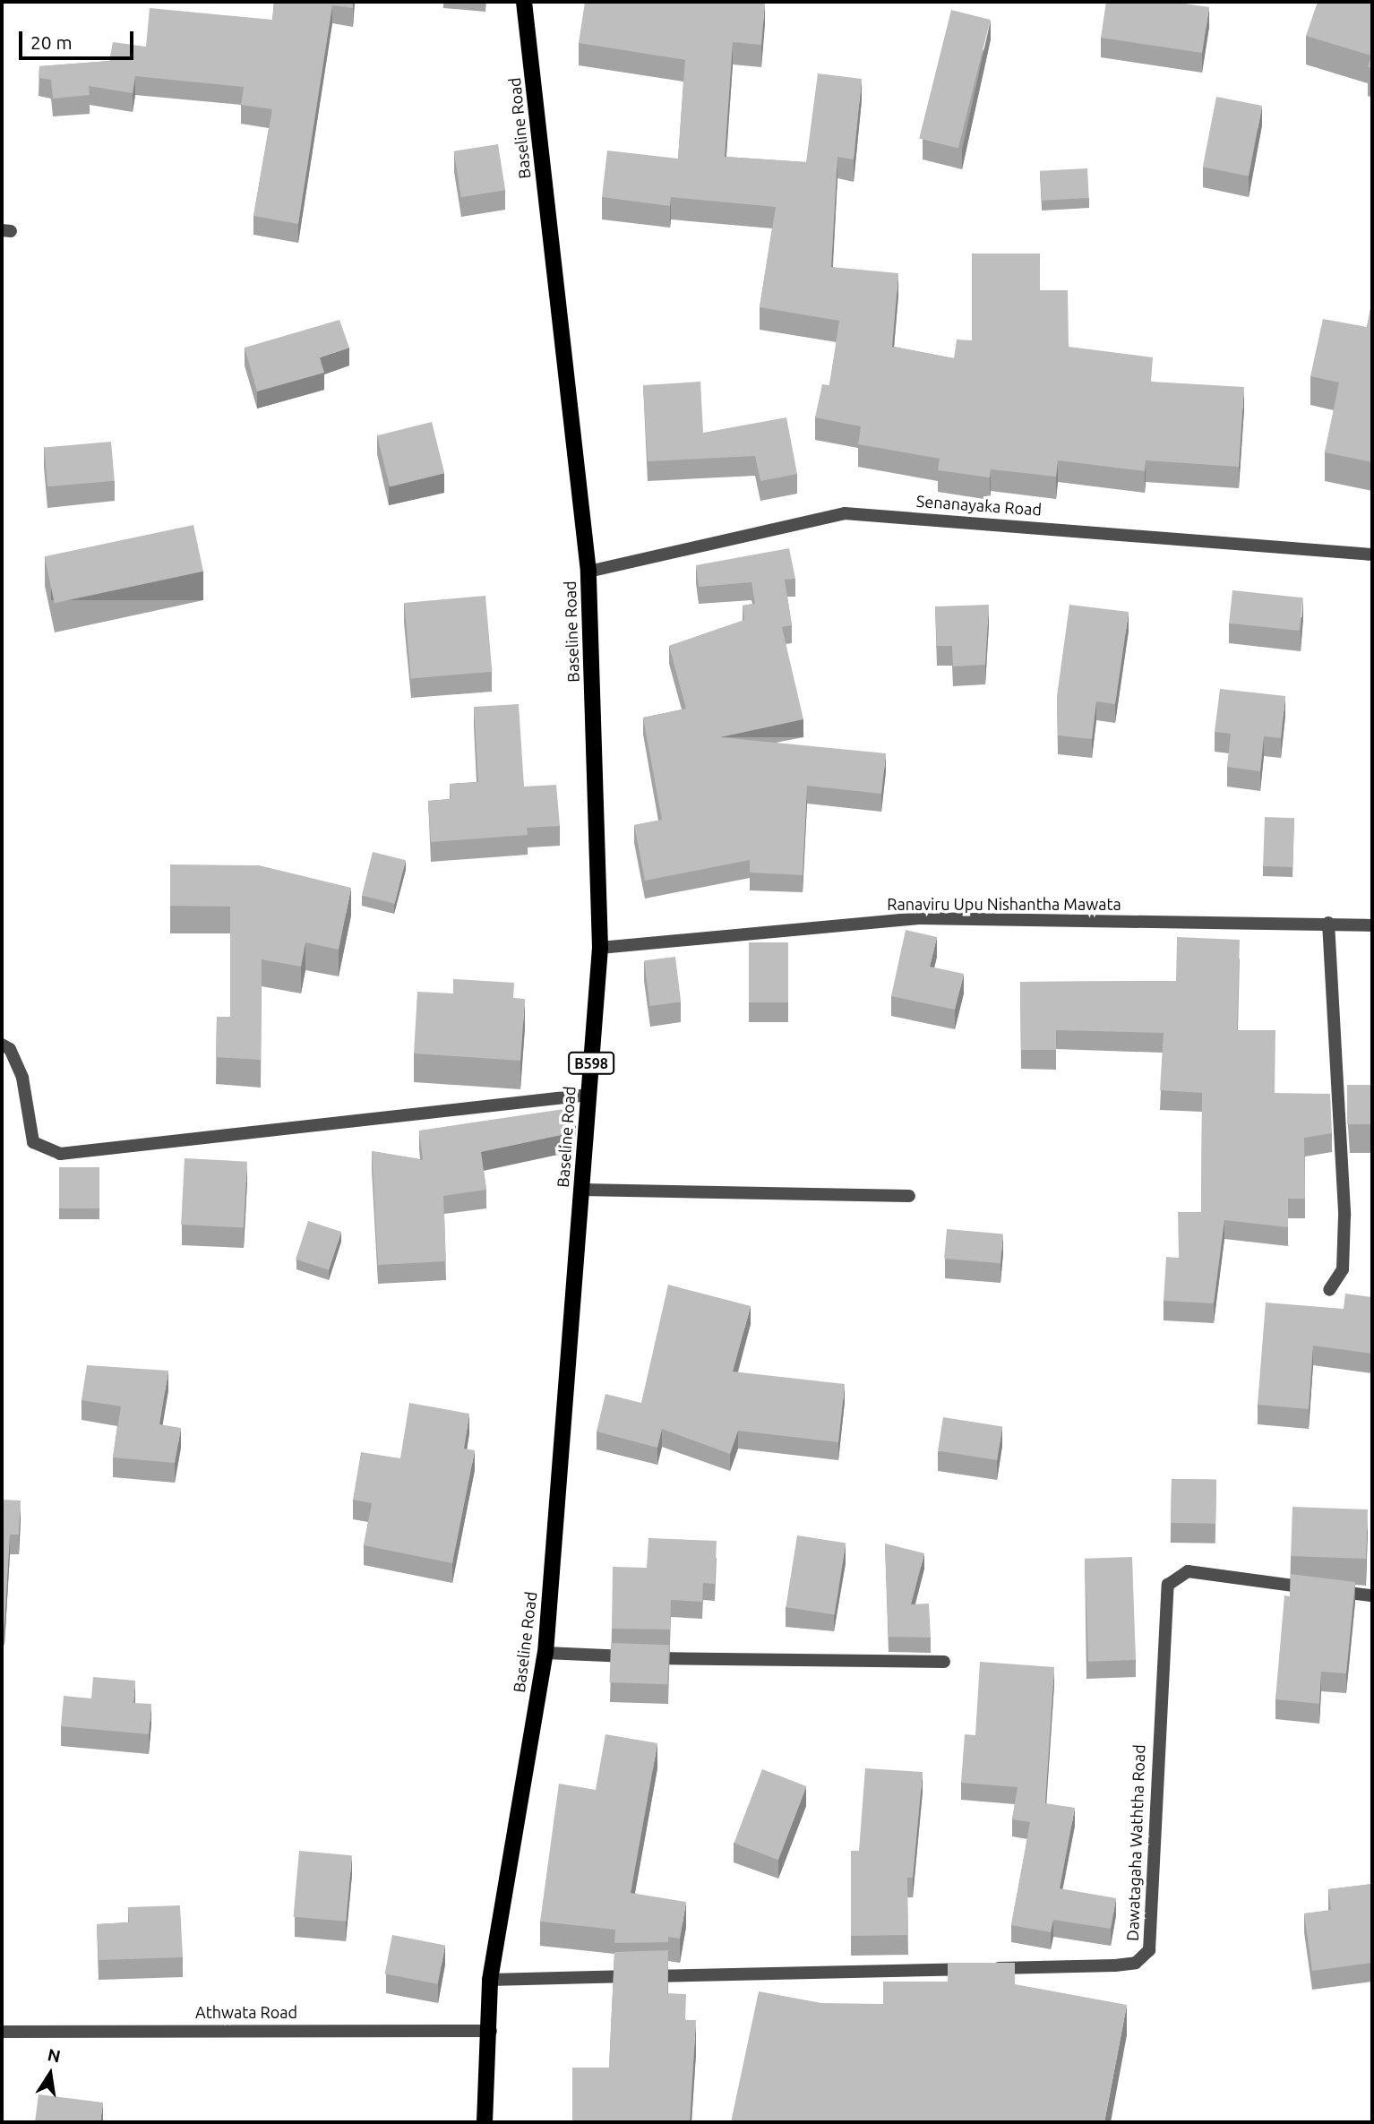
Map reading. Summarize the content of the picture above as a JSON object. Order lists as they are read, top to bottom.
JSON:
{
  "streets": {
    "main road": ["Baseline Road", "B598"],
    "street": [
      "Senanayaka Road",
      "Ranaviru Upu Nishantha Mawata",
      "Dawatagaha Waththa Road",
      "Athwata Road"
    ]
  },
  "crossings": [
    ["Baseline Road", "Senanayaka Road"],
    ["Baseline Road", "Ranaviru Upu Nishantha Mawata"],
    ["Baseline Road", "Dawatagaha Waththa Road"],
    ["Baseline Road", "Athwata Road"]
  ],
  "scale_bar": "20 m",
  "north": "top"
}
